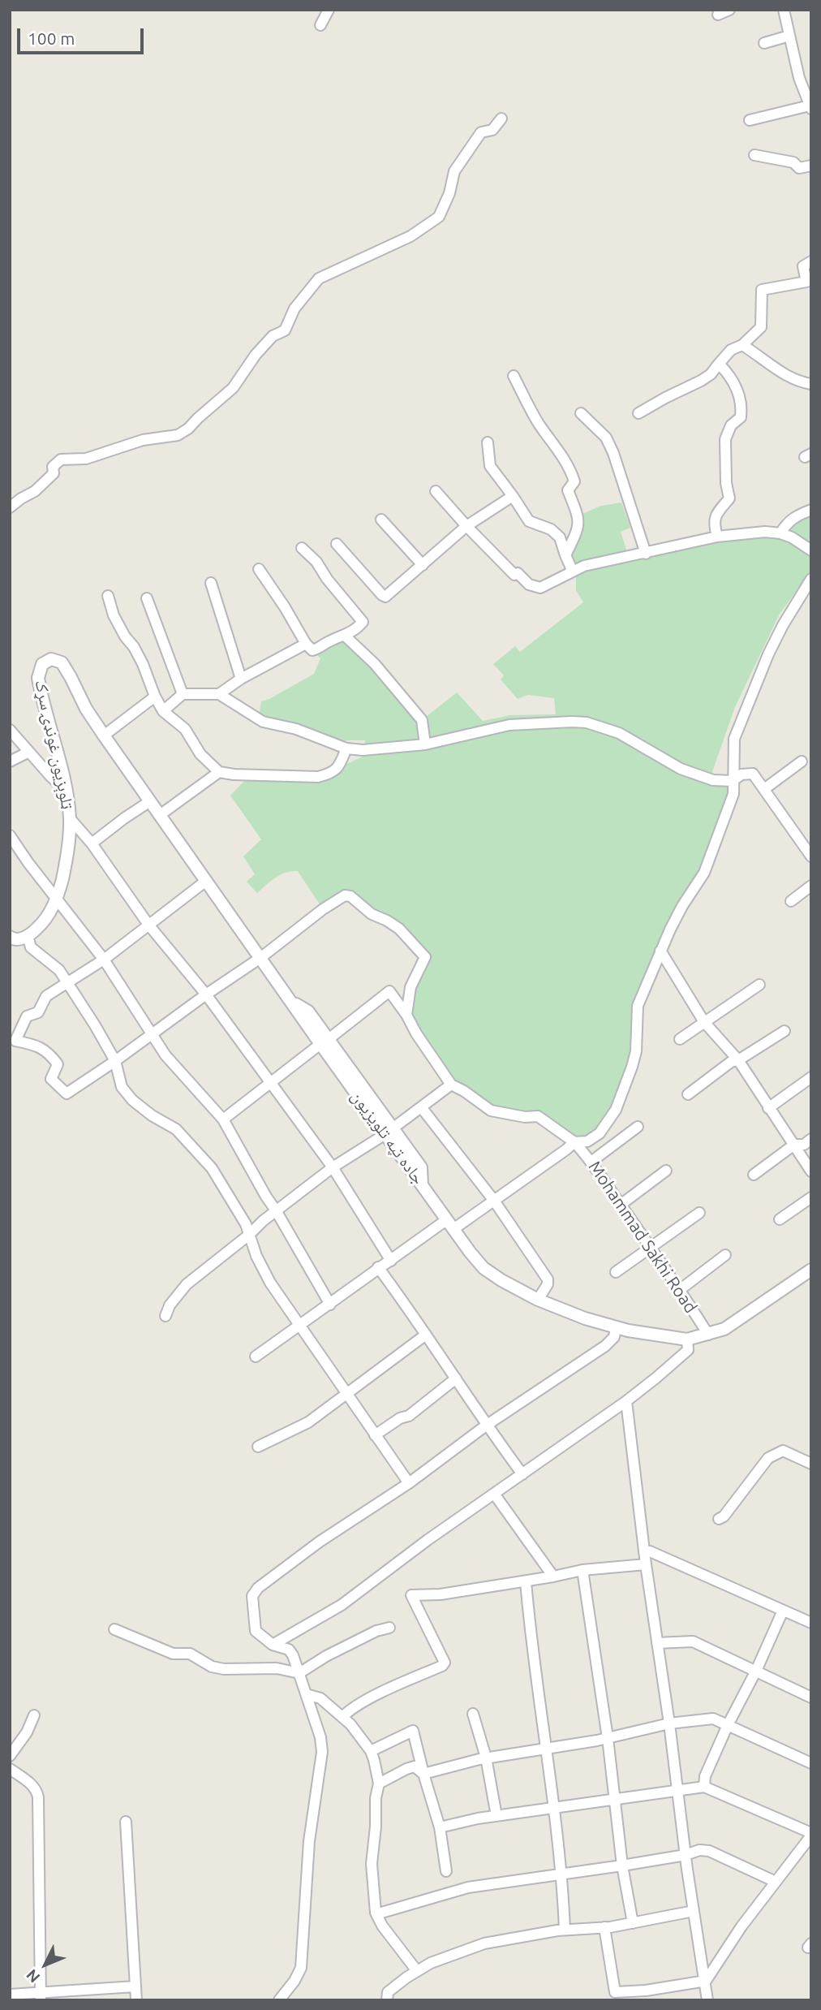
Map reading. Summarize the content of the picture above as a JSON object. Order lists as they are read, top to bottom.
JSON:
{
  "streets": {
    "street": ["ټلوېزيون غونډۍ سړک", "جاده تپه تلویزیون", "Mohammad Sakhi Road"]
  },
  "crossings": [
    ["جاده تپه تلویزیون", "Mohammad Sakhi Road"]
  ],
  "scale_bar": "100 m",
  "north": "bottom left"
}
